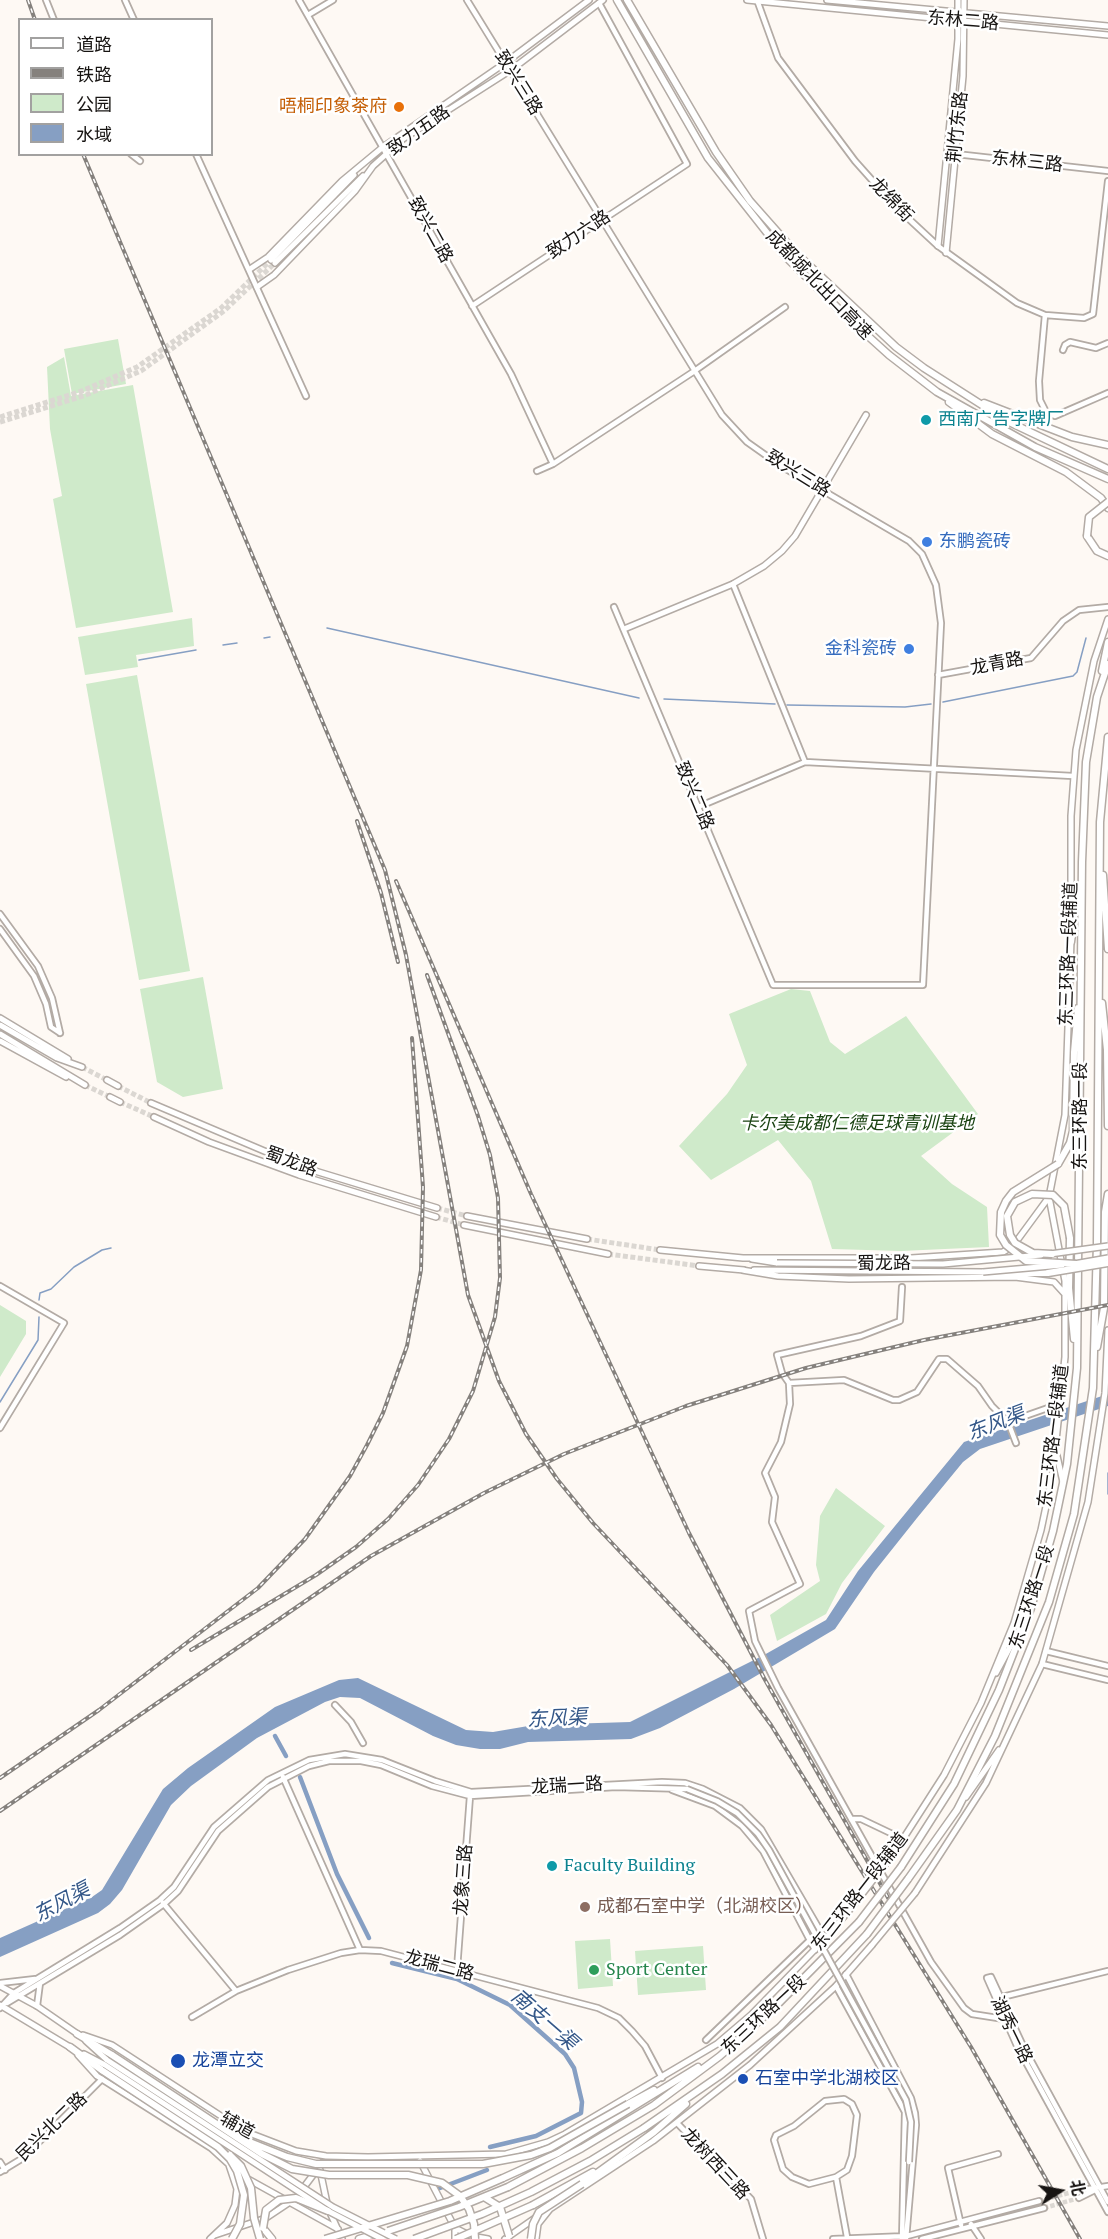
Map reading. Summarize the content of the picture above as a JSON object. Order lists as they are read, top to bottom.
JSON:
{
  "streets": {
    "highway": ["成都城北出口高速", "东三环路一段"],
    "main road": [
      "东林二路",
      "荆竹东路",
      "致力五路",
      "东三环路一段辅道",
      "蜀龙路",
      "辅道"
    ],
    "street": [
      "致兴三路",
      "东林三路",
      "龙绵街",
      "致兴二路",
      "致力六路",
      "龙青路",
      "龙瑞一路",
      "龙象三路",
      "龙瑞二路",
      "湖秀一路",
      "民兴北二路",
      "龙树西三路"
    ]
  },
  "crossings": [
    ["东林二路", "荆竹东路"],
    ["东林二路", "龙绵街"],
    ["致兴三路", "致力五路"],
    ["致兴三路", "致兴二路"],
    ["致兴三路", "致力六路"],
    ["致兴三路", "龙青路"],
    ["荆竹东路", "东林三路"],
    ["荆竹东路", "龙绵街"],
    ["致力五路", "致兴二路"],
    ["致力五路", "致力六路"],
    ["致兴二路", "致力六路"],
    ["东三环路一段辅道", "龙瑞二路"],
    ["东三环路一段辅道", "辅道"],
    ["龙瑞一路", "龙象三路"],
    ["龙象三路", "龙瑞二路"]
  ],
  "water": ["东风渠", "南支一渠"],
  "parks": ["卡尔美成都仁德足球青训基地"],
  "places": [
    "唔桐印象茶府",
    "西南广告字牌厂",
    "东鹏瓷砖",
    "金科瓷砖",
    "Faculty Building",
    "成都石室中学（北湖校区）",
    "Sport Center",
    "龙潭立交",
    "石室中学北湖校区"
  ],
  "legend": [
    "道路",
    "铁路",
    "公园",
    "水域"
  ],
  "north": "right"
}
